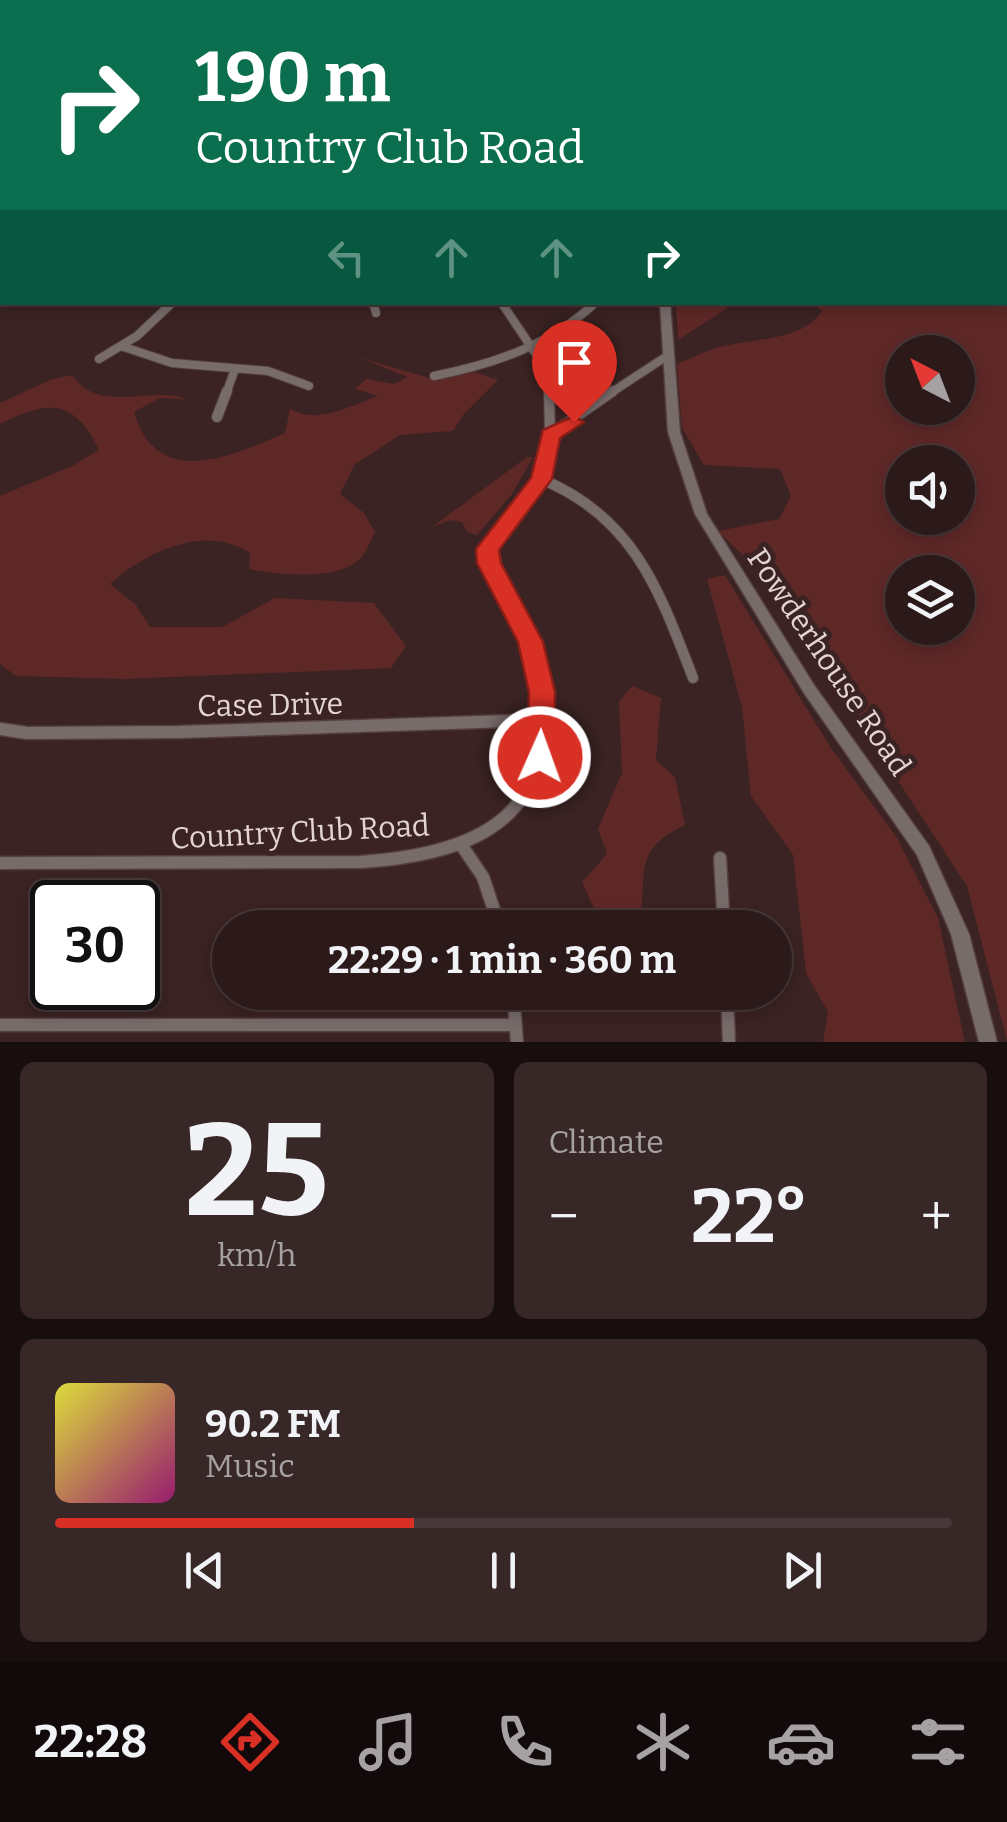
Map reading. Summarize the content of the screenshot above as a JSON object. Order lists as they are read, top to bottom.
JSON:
{
  "streets": {
    "street": ["Powderhouse Road", "Case Drive", "Country Club Road"]
  },
  "crossings": [
    ["Case Drive", "Country Club Road"]
  ],
  "north": "top left",
  "page": {
    "turn": ["190 m", "Country Club Road"],
    "limit": "30",
    "trip": "22:29 · 1 min · 360 m",
    "tile": [
      ["25", "km/h"],
      "Climate"
    ],
    "heat": ["−", "22°", "+"],
    "song": ["90.2 FM", "Music"],
    "tabs": "22:28"
  }
}
